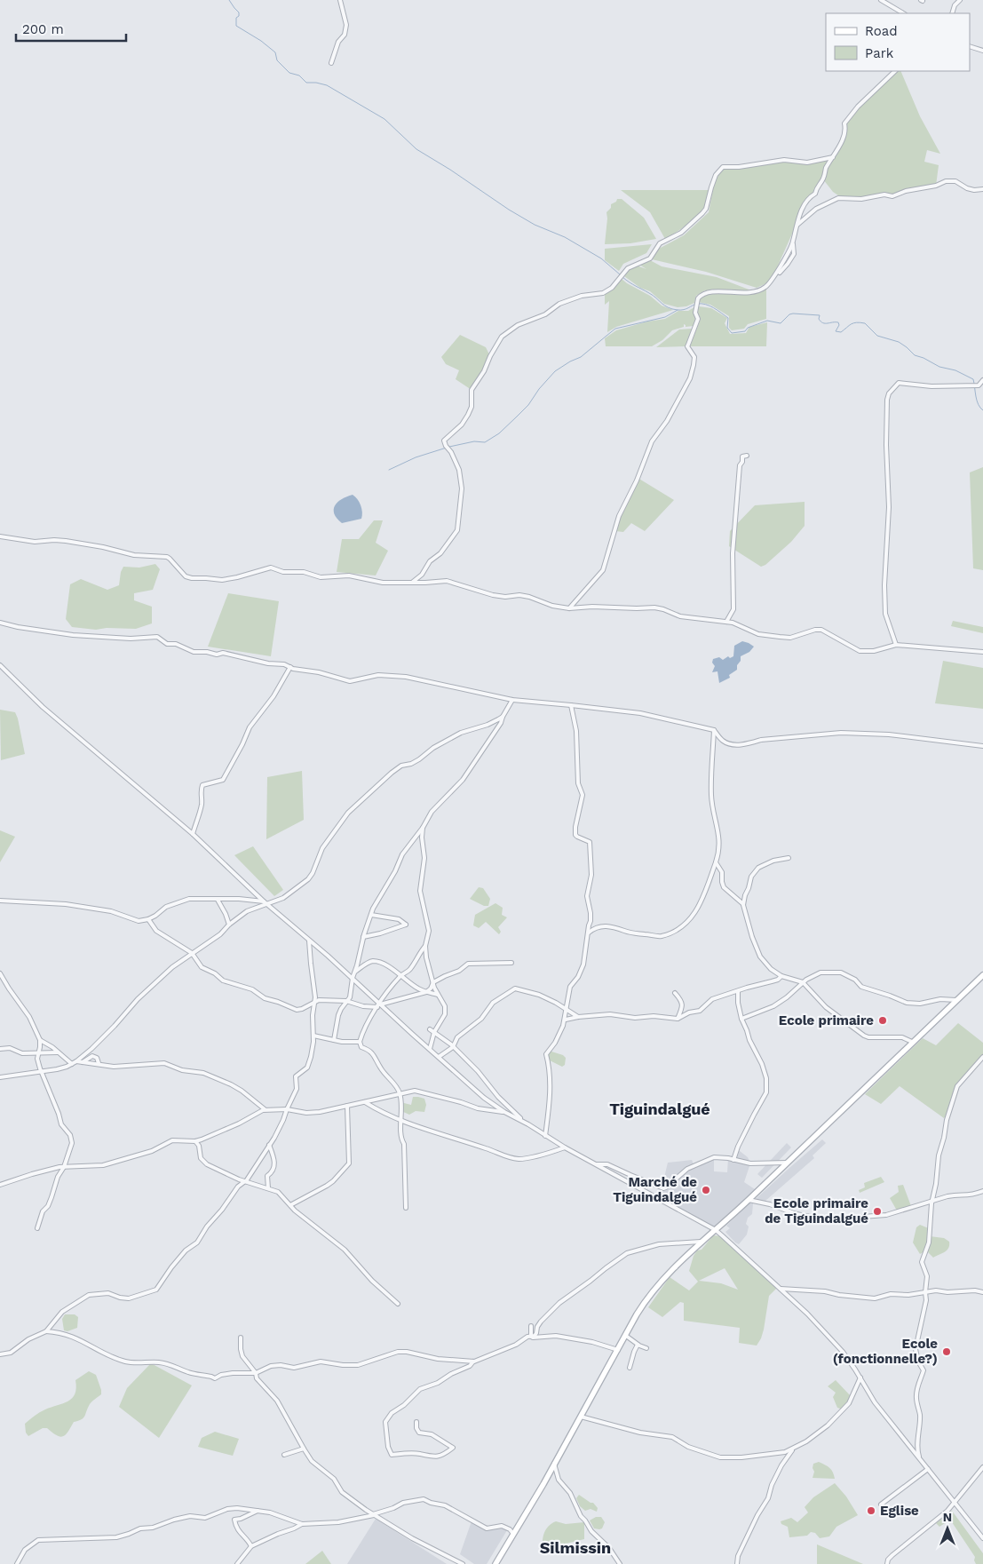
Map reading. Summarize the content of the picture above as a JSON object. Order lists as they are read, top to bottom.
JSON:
{
  "districts": ["Tiguindalgué", "Silmissin"],
  "places": [
    "Ecole primaire",
    "Marché de Tiguindalgué",
    "Ecole primaire de Tiguindalgué",
    "Ecole (fonctionnelle?)",
    "Eglise"
  ],
  "legend": ["Road", "Park"],
  "scale_bar": "200 m",
  "north": "top"
}
